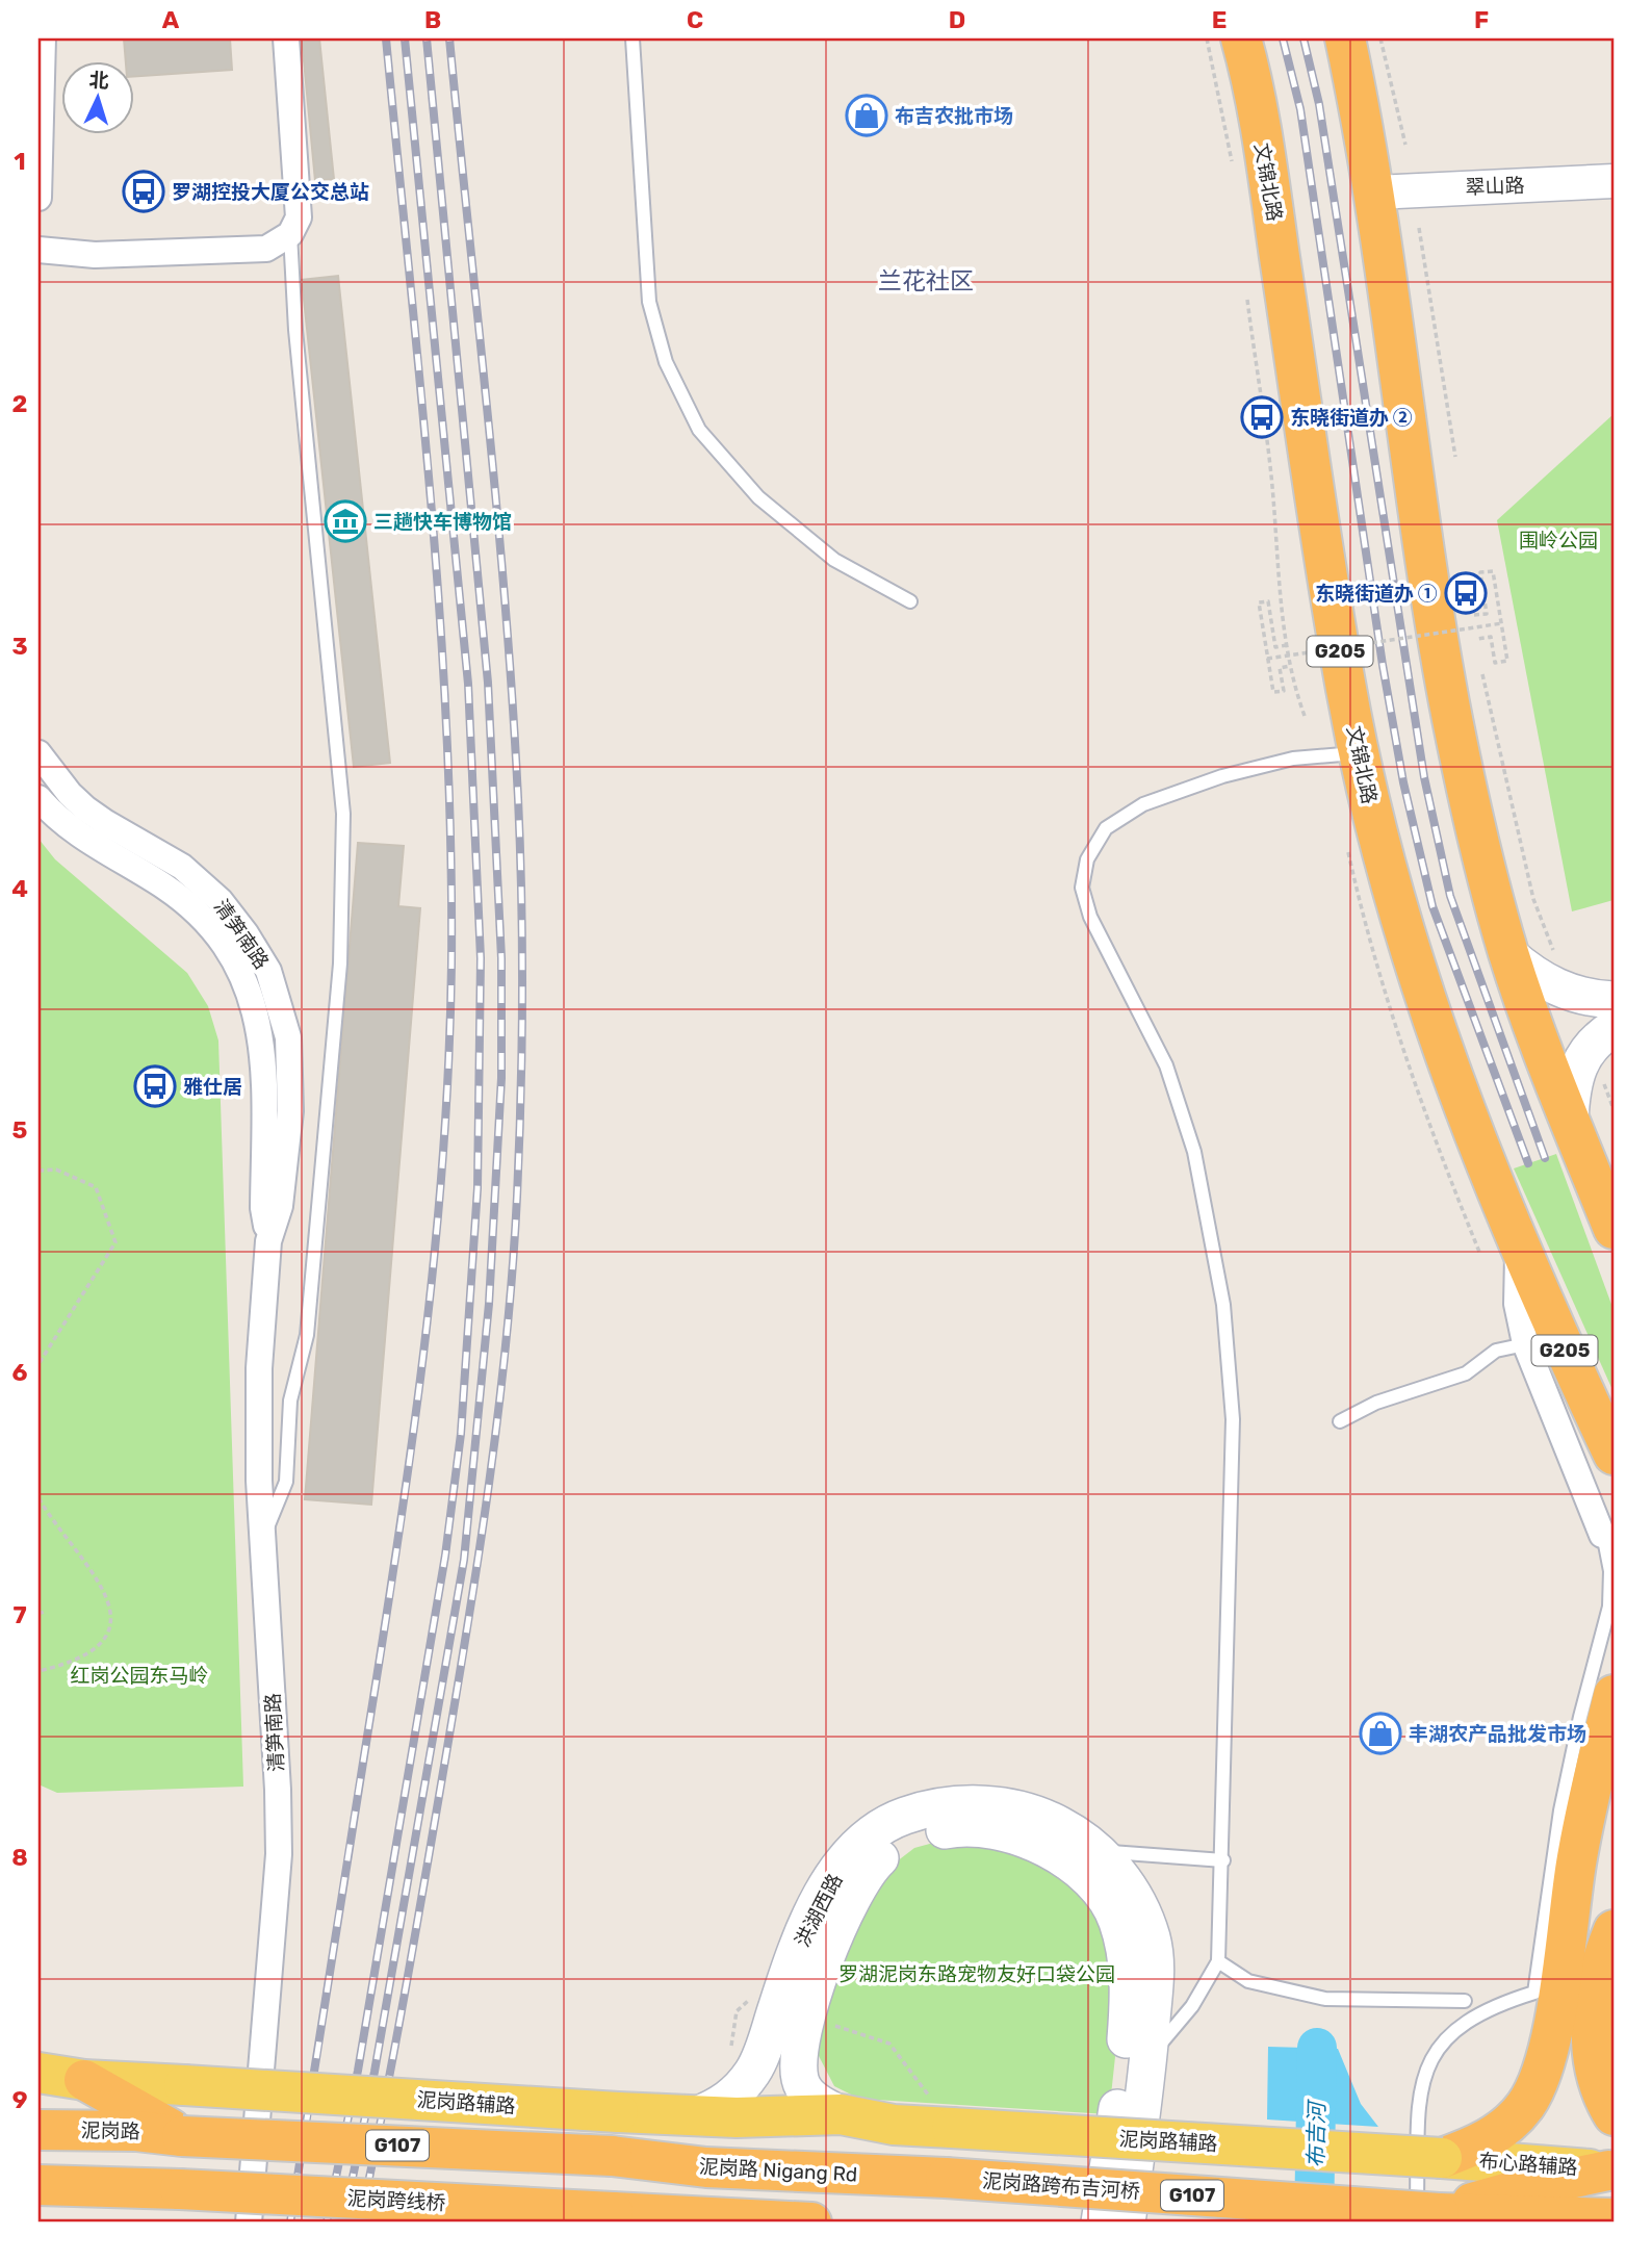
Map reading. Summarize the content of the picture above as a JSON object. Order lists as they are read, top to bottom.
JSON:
{
  "streets": {
    "highway": [
      "文锦北路",
      "G205",
      "泥岗路",
      "G107",
      "泥岗路 Nigang Rd",
      "泥岗路跨布吉河桥",
      "泥岗跨线桥"
    ],
    "main road": ["洪湖西路", "泥岗路辅路", "布心路辅路"],
    "street": ["翠山路", "清笋南路"]
  },
  "crossings": [
    ["洪湖西路", "泥岗路辅路"],
    ["泥岗路辅路", "G107"],
    ["泥岗路辅路", "布心路辅路"],
    ["泥岗路辅路", "泥岗路 Nigang Rd"],
    ["泥岗路", "G107"],
    ["G107", "泥岗路 Nigang Rd"],
    ["G107", "泥岗路跨布吉河桥"],
    ["泥岗路 Nigang Rd", "泥岗路跨布吉河桥"]
  ],
  "districts": ["兰花社区"],
  "water": ["布吉河"],
  "parks": ["围岭公园", "红岗公园东马岭", "罗湖泥岗东路宠物友好口袋公园"],
  "places": {
    "shop": ["布吉农批市场", "丰湖农产品批发市场"],
    "bus stop": [
      "罗湖控投大厦公交总站",
      "东晓街道办 ②",
      "东晓街道办 ①",
      "雅仕居"
    ],
    "museum": ["三趟快车博物馆"]
  },
  "north": "top",
  "grid": {
    "columns": [
      "A",
      "B",
      "C",
      "D",
      "E",
      "F"
    ],
    "rows": [
      "1",
      "2",
      "3",
      "4",
      "5",
      "6",
      "7",
      "8",
      "9"
    ]
  }
}
